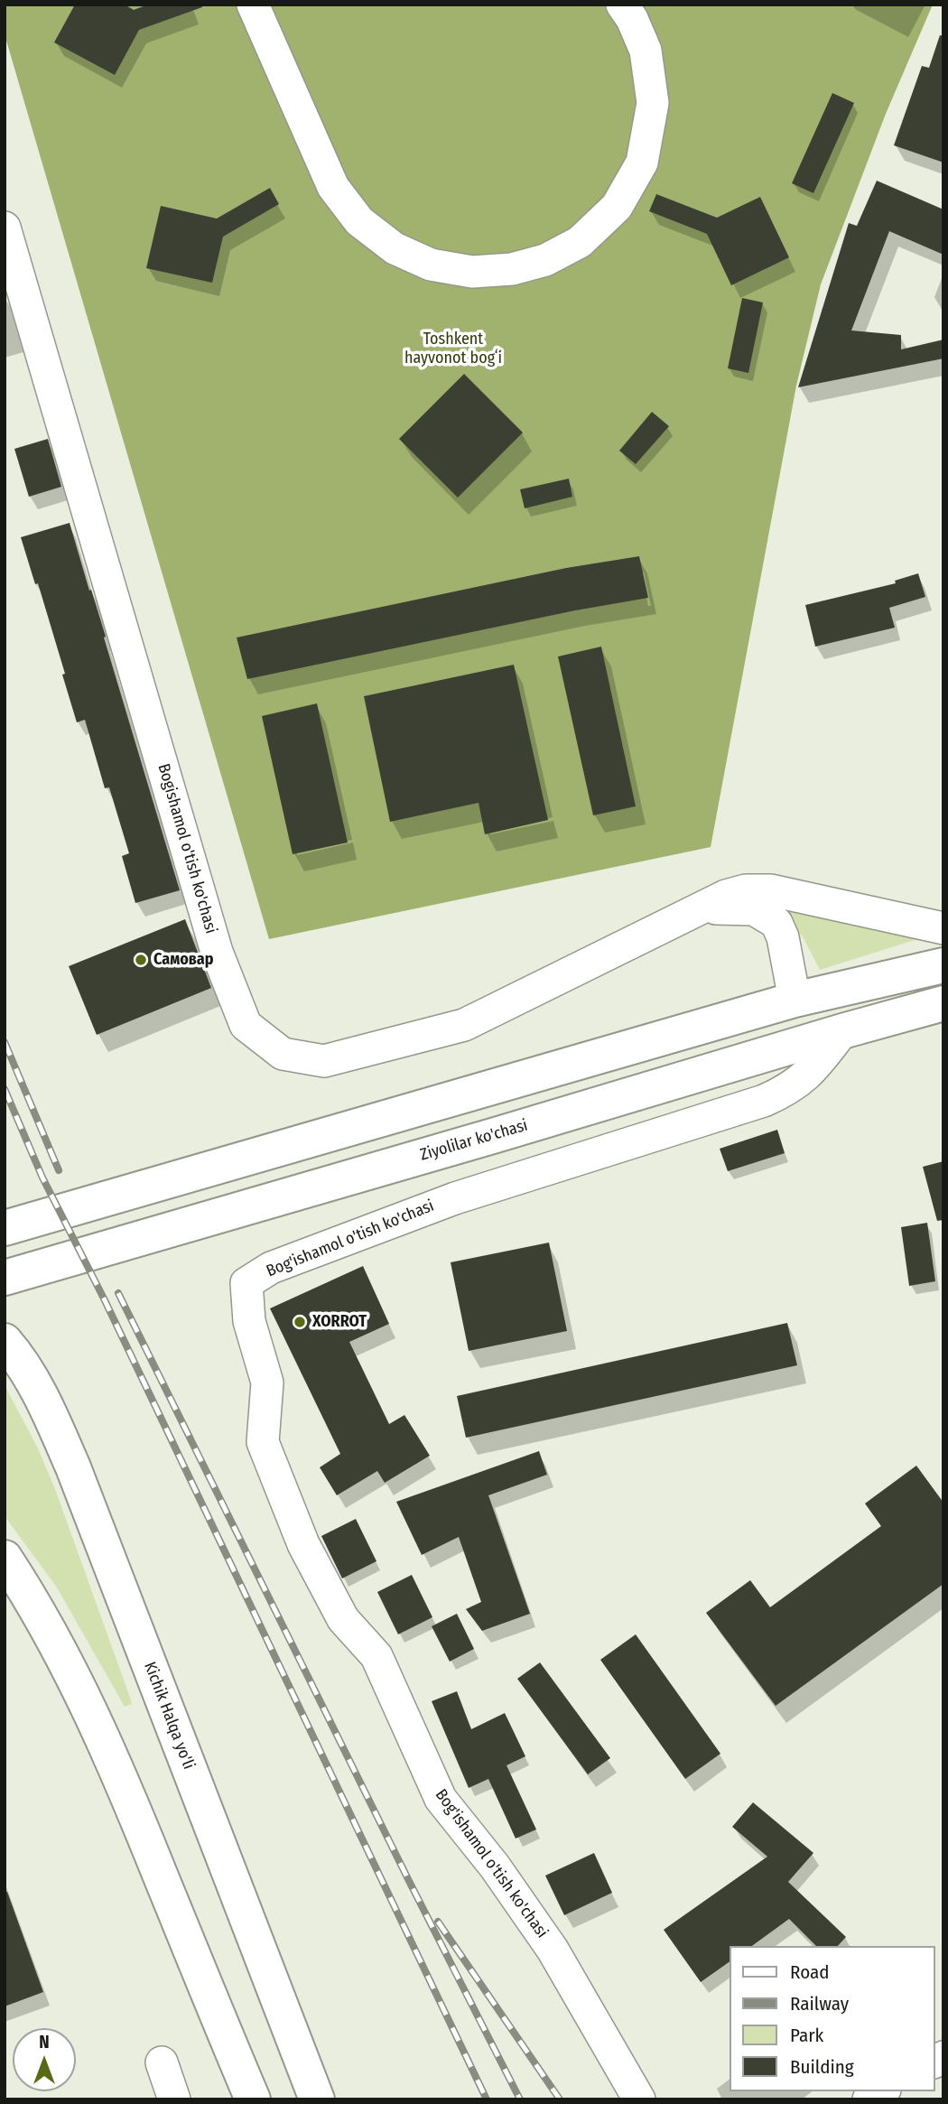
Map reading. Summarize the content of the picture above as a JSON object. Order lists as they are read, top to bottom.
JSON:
{
  "streets": {
    "main road": ["Ziyolilar ko'chasi", "Kichik Halqa yo'li"],
    "street": ["Bogishamol o'tish ko'chasi", "Bog'ishamol o'tish ko'chasi"]
  },
  "crossings": [
    ["Ziyolilar ko'chasi", "Bog'ishamol o'tish ko'chasi"]
  ],
  "parks": ["Toshkent hayvonot bogʻi"],
  "places": ["Самовар", "XORROT"],
  "legend": [
    "Road",
    "Railway",
    "Park",
    "Building"
  ],
  "north": "top"
}
